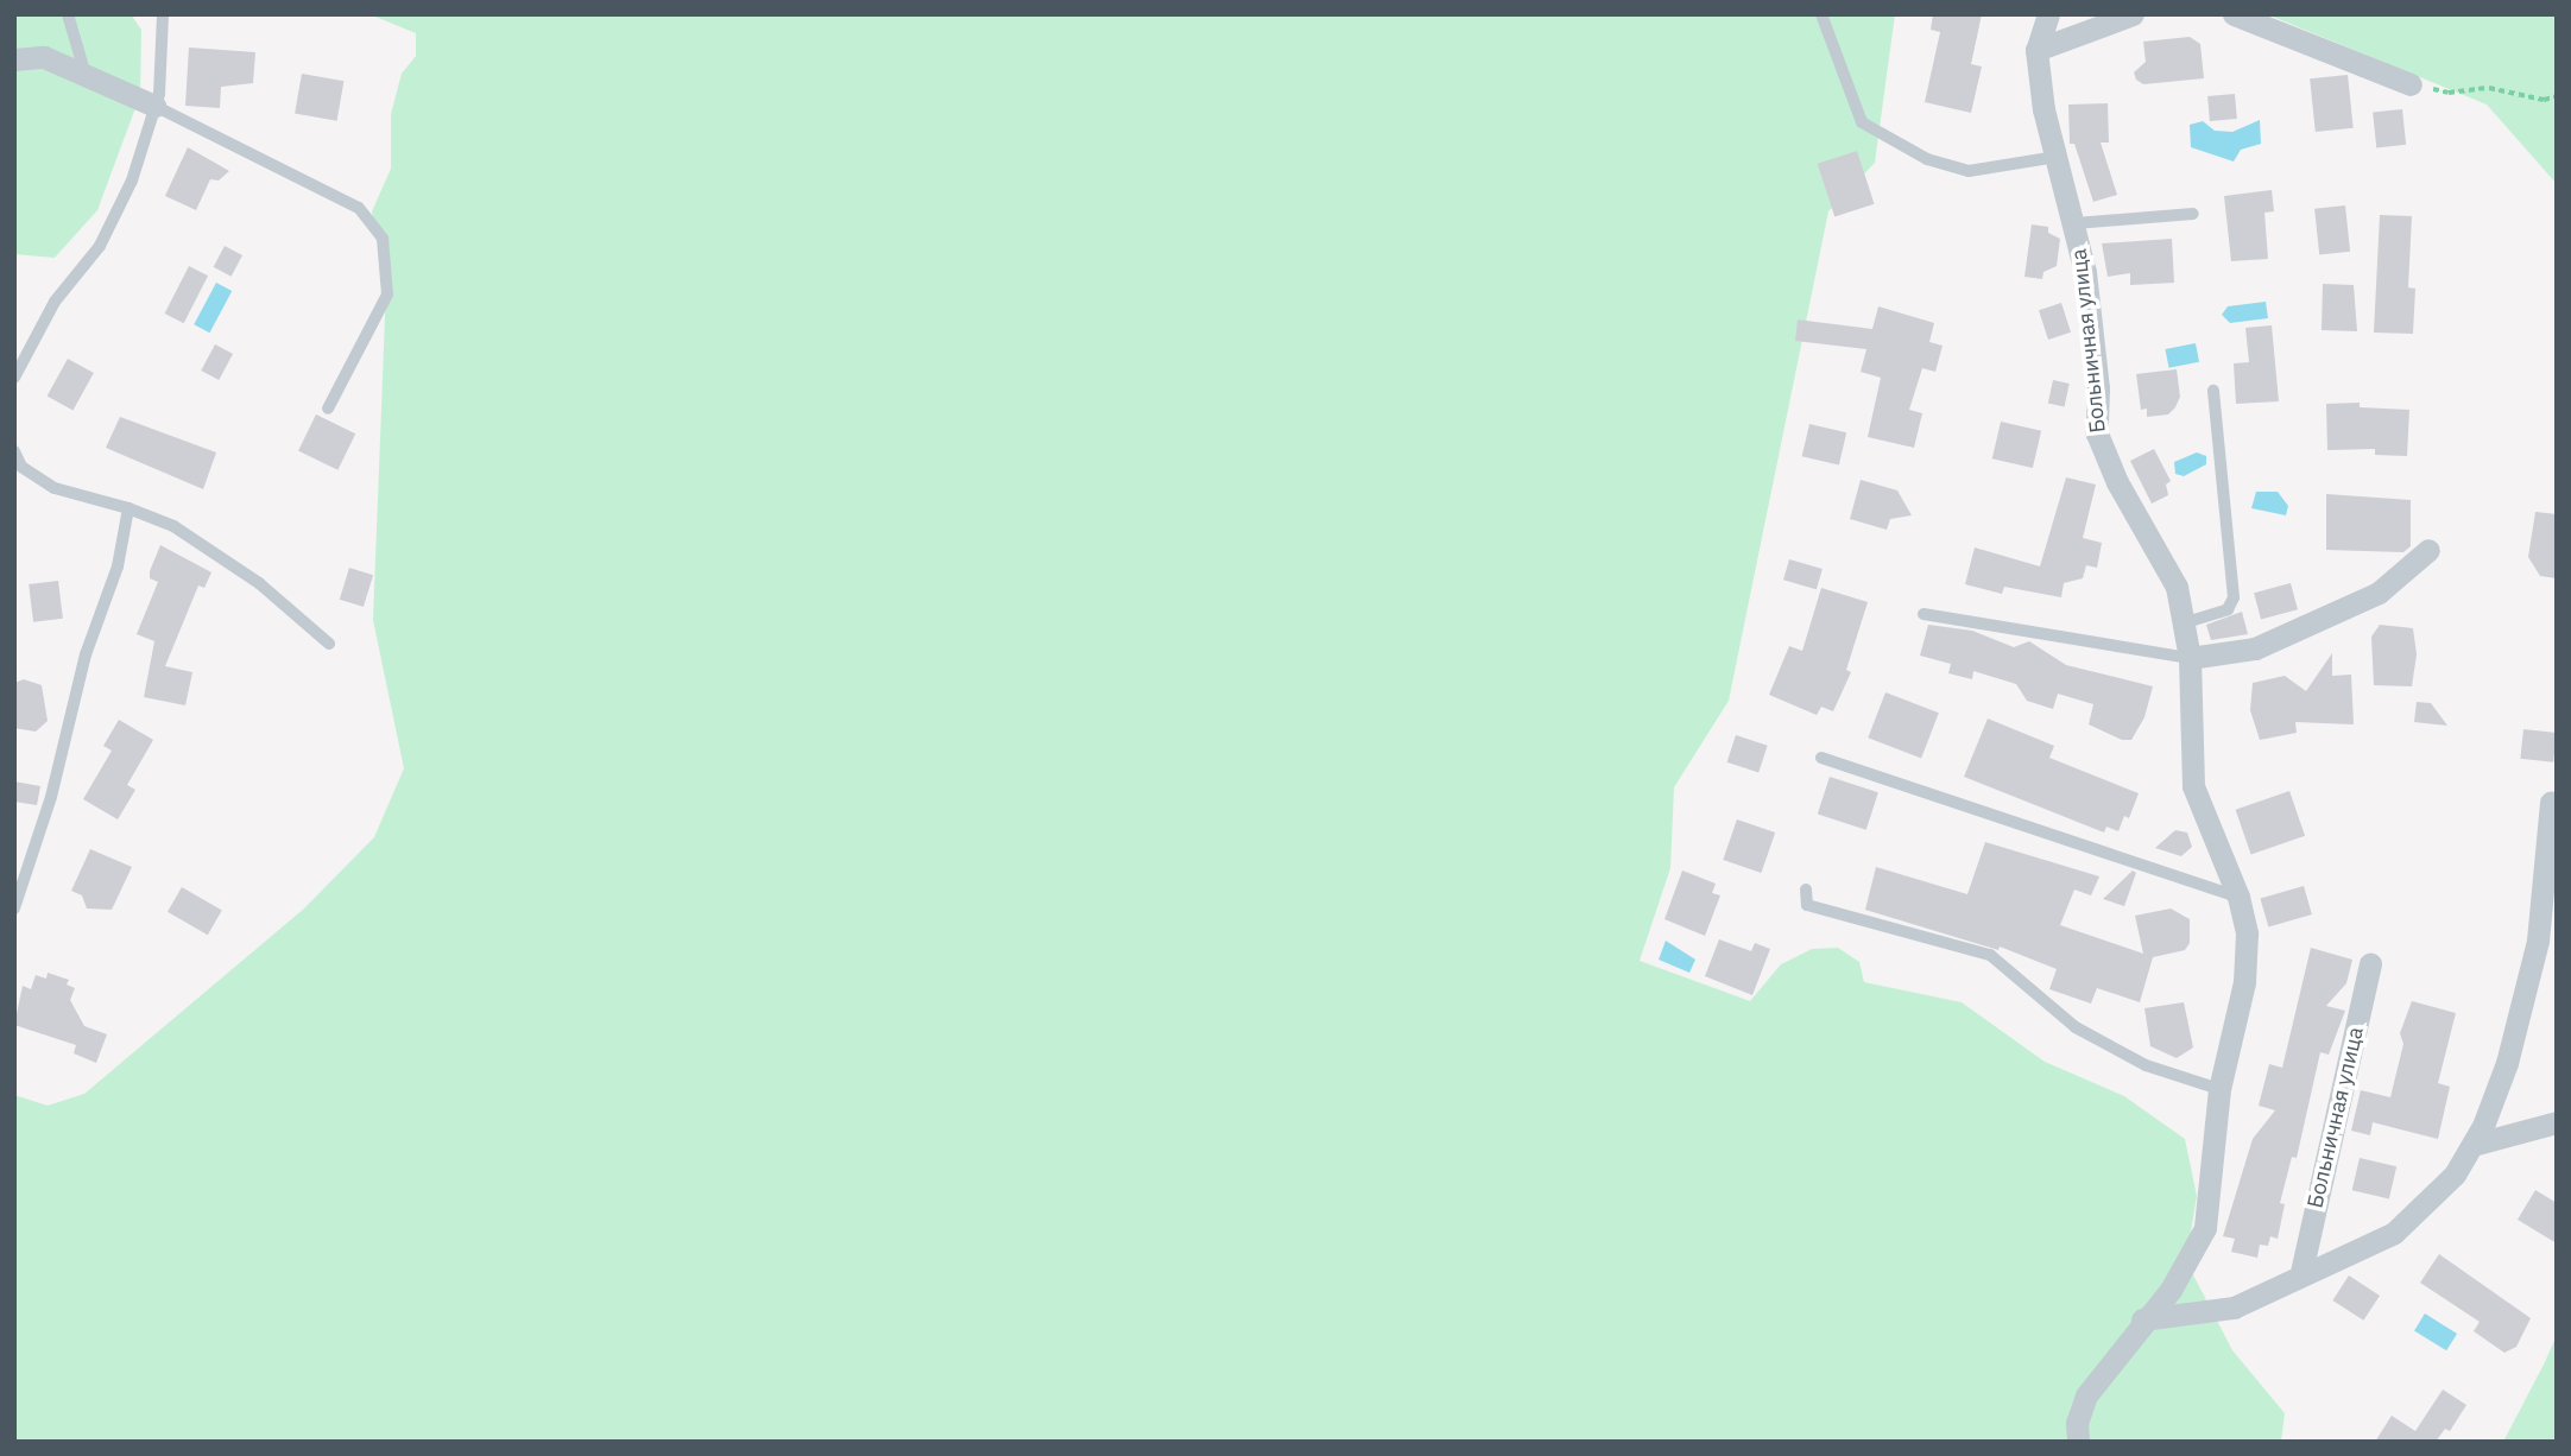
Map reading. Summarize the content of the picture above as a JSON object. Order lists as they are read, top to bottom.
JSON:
{
  "streets": {
    "street": ["Больничная улица"]
  }
}
